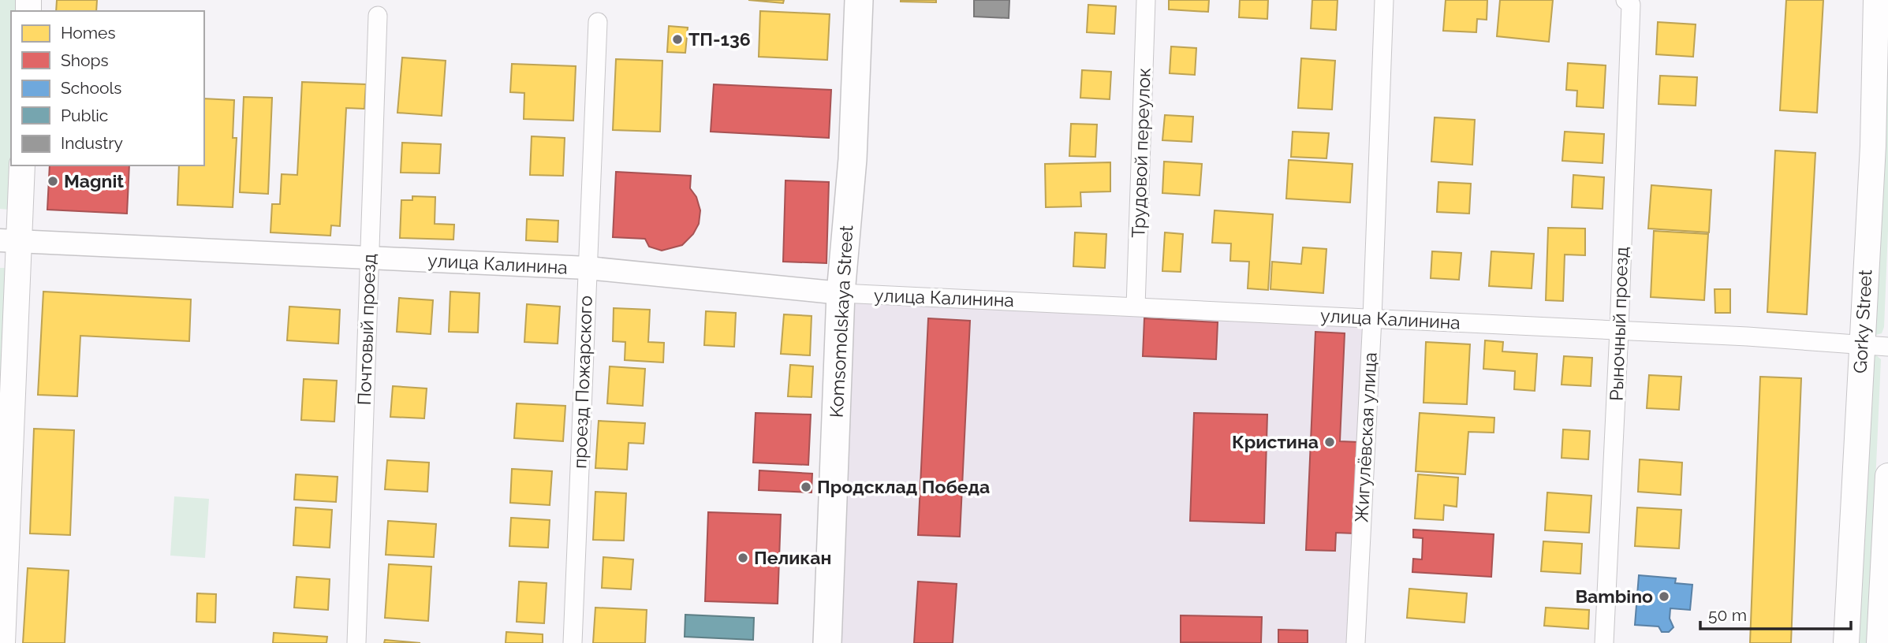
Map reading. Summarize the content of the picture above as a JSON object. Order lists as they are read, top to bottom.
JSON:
{
  "streets": {
    "main road": ["Komsomolskaya Street", "Gorky Street"],
    "street": [
      "Трудовой переулок",
      "улица Калинина",
      "Рыночный проезд",
      "Почтовый проезд",
      "проезд Пожарского",
      "Жигулёвская улица"
    ]
  },
  "crossings": [
    ["Трудовой переулок", "улица Калинина"],
    ["улица Калинина", "Komsomolskaya Street"],
    ["улица Калинина", "Gorky Street"],
    ["улица Калинина", "Рыночный проезд"],
    ["улица Калинина", "Почтовый проезд"],
    ["улица Калинина", "проезд Пожарского"],
    ["улица Калинина", "Жигулёвская улица"]
  ],
  "places": [
    "ТП-136",
    "Magnit",
    "Кристина",
    "Продсклад Победа",
    "Пеликан",
    "Bambino"
  ],
  "legend": [
    "Homes",
    "Shops",
    "Schools",
    "Public",
    "Industry"
  ],
  "scale_bar": "50 m"
}
